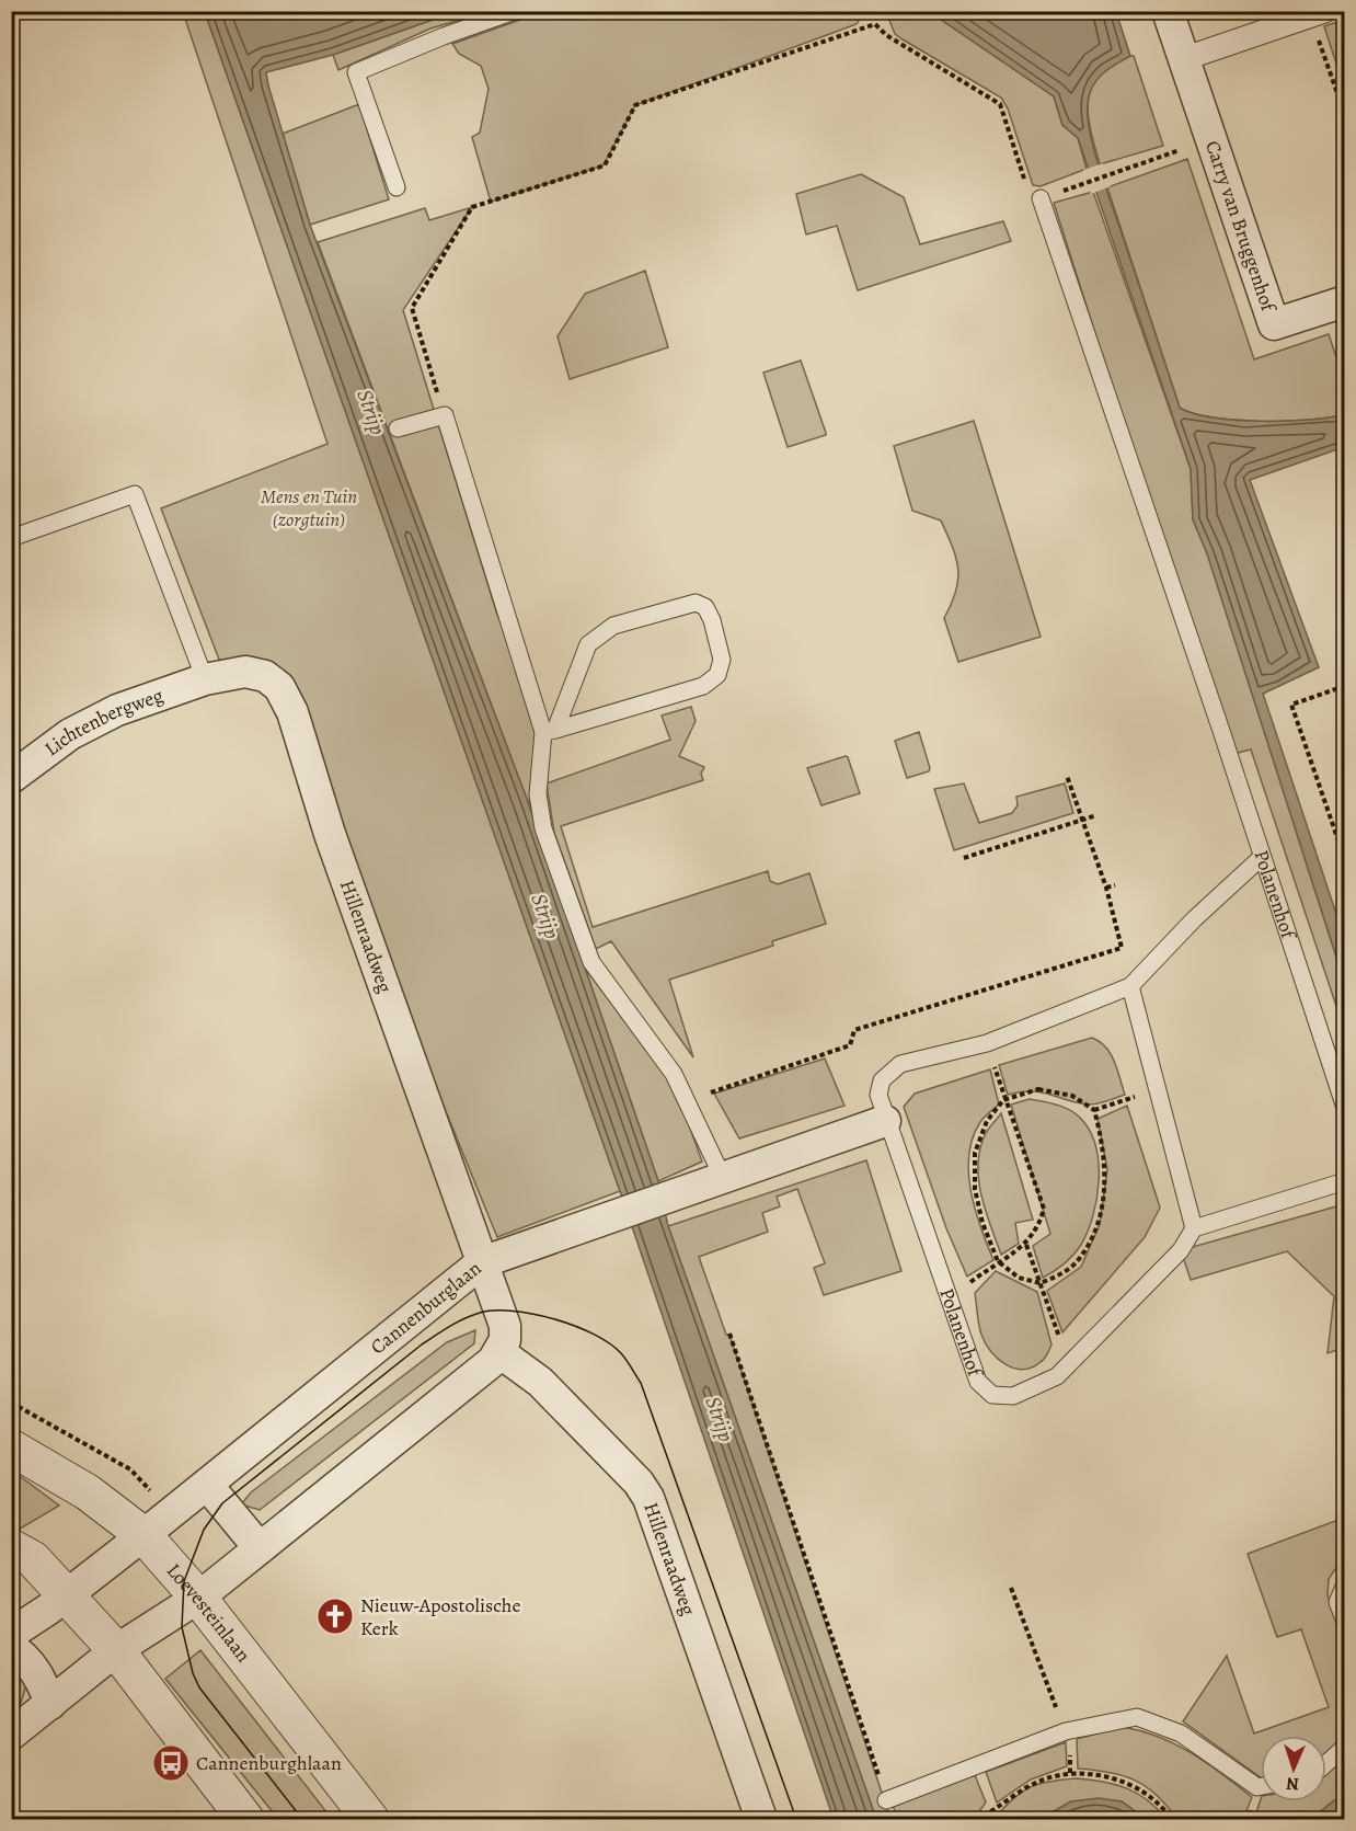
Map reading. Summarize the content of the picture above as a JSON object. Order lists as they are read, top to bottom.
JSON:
{
  "streets": {
    "street": [
      "Carry van Bruggenhof",
      "Lichtenbergweg",
      "Hillenraadweg",
      "Cannenburglaan",
      "Loevesteinlaan"
    ],
    "lane": ["Polanenhof"]
  },
  "crossings": [
    ["Lichtenbergweg", "Hillenraadweg"],
    ["Hillenraadweg", "Cannenburglaan"],
    ["Cannenburglaan", "Loevesteinlaan"]
  ],
  "water": ["Strijp"],
  "parks": ["Mens en Tuin (zorgtuin)"],
  "places": {
    "church": ["Nieuw-Apostolische Kerk"],
    "bus stop": ["Cannenburghlaan"]
  },
  "north": "bottom"
}
